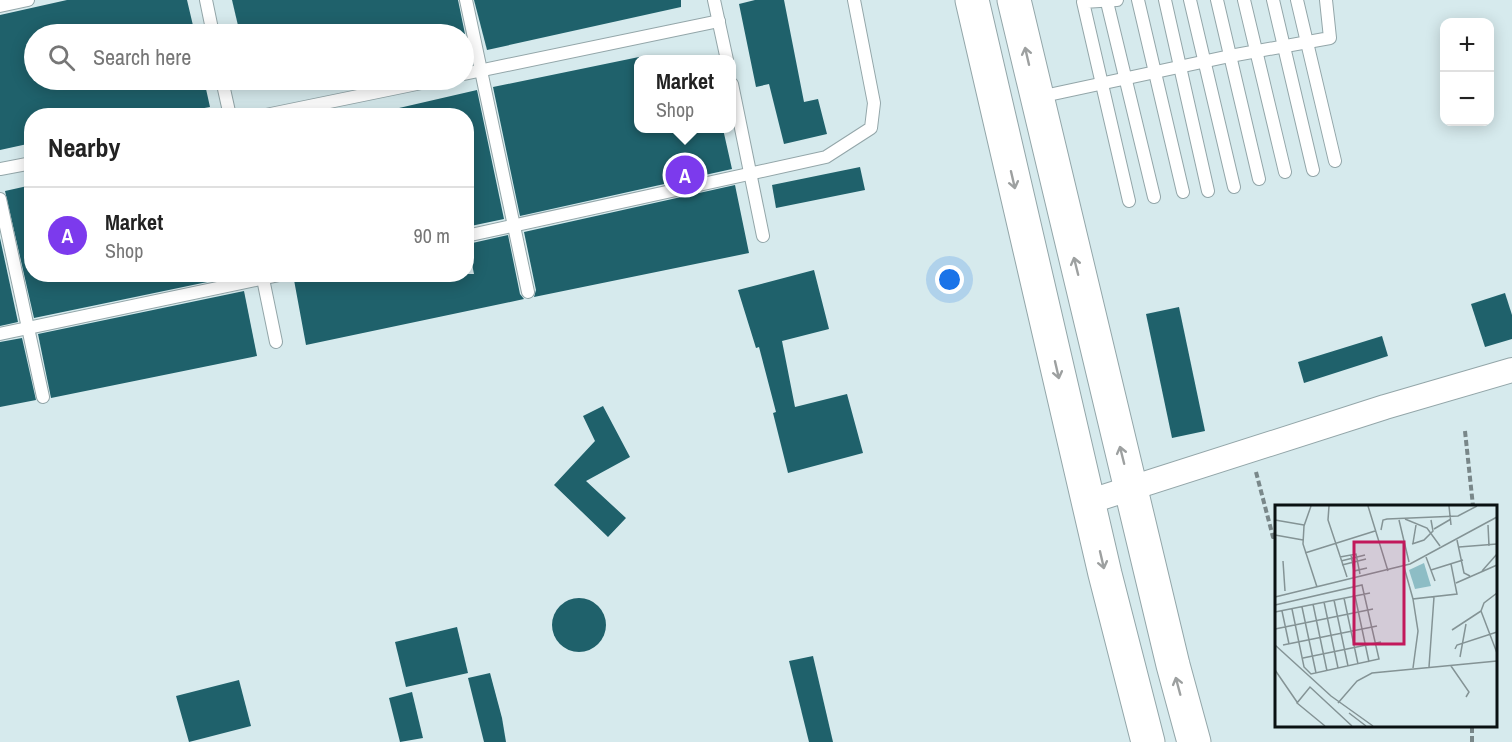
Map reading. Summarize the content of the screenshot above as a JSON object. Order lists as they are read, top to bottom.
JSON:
{
  "page": {
    "map_buttons": ["+", "−"],
    "search": "Search here",
    "popup": ["Market", "Shop"],
    "heading": "Nearby",
    "pins": "A",
    "list": [
      {
        "mark": "A",
        "name": "Market",
        "note": "Shop",
        "value": "90 m"
      }
    ]
  }
}
